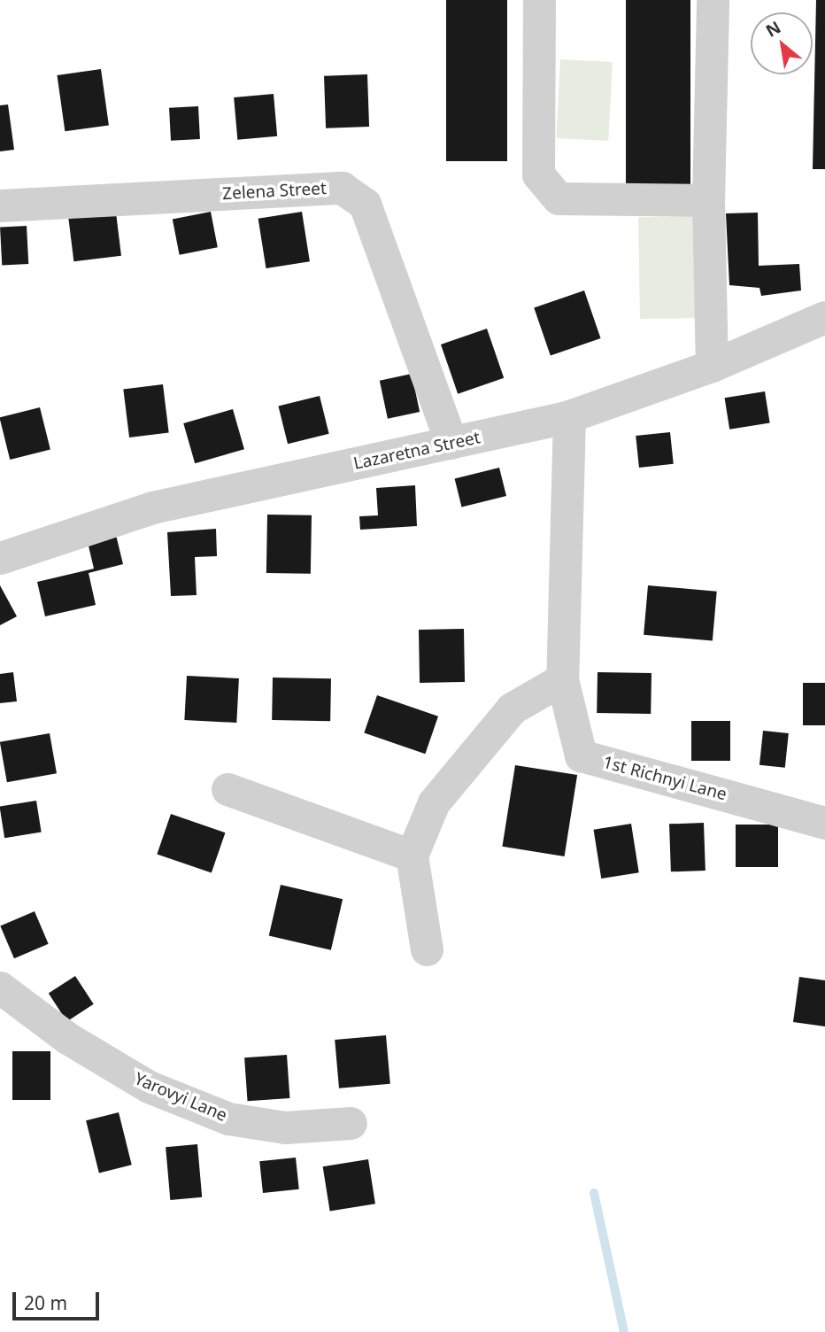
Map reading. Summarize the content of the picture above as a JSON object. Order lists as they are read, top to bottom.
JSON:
{
  "streets": {
    "street": [
      "Zelena Street",
      "Lazaretna Street",
      "1st Richnyi Lane",
      "Yarovyi Lane"
    ]
  },
  "crossings": [
    ["Zelena Street", "Lazaretna Street"],
    ["Lazaretna Street", "1st Richnyi Lane"]
  ],
  "scale_bar": "20 m",
  "north": "top left"
}
